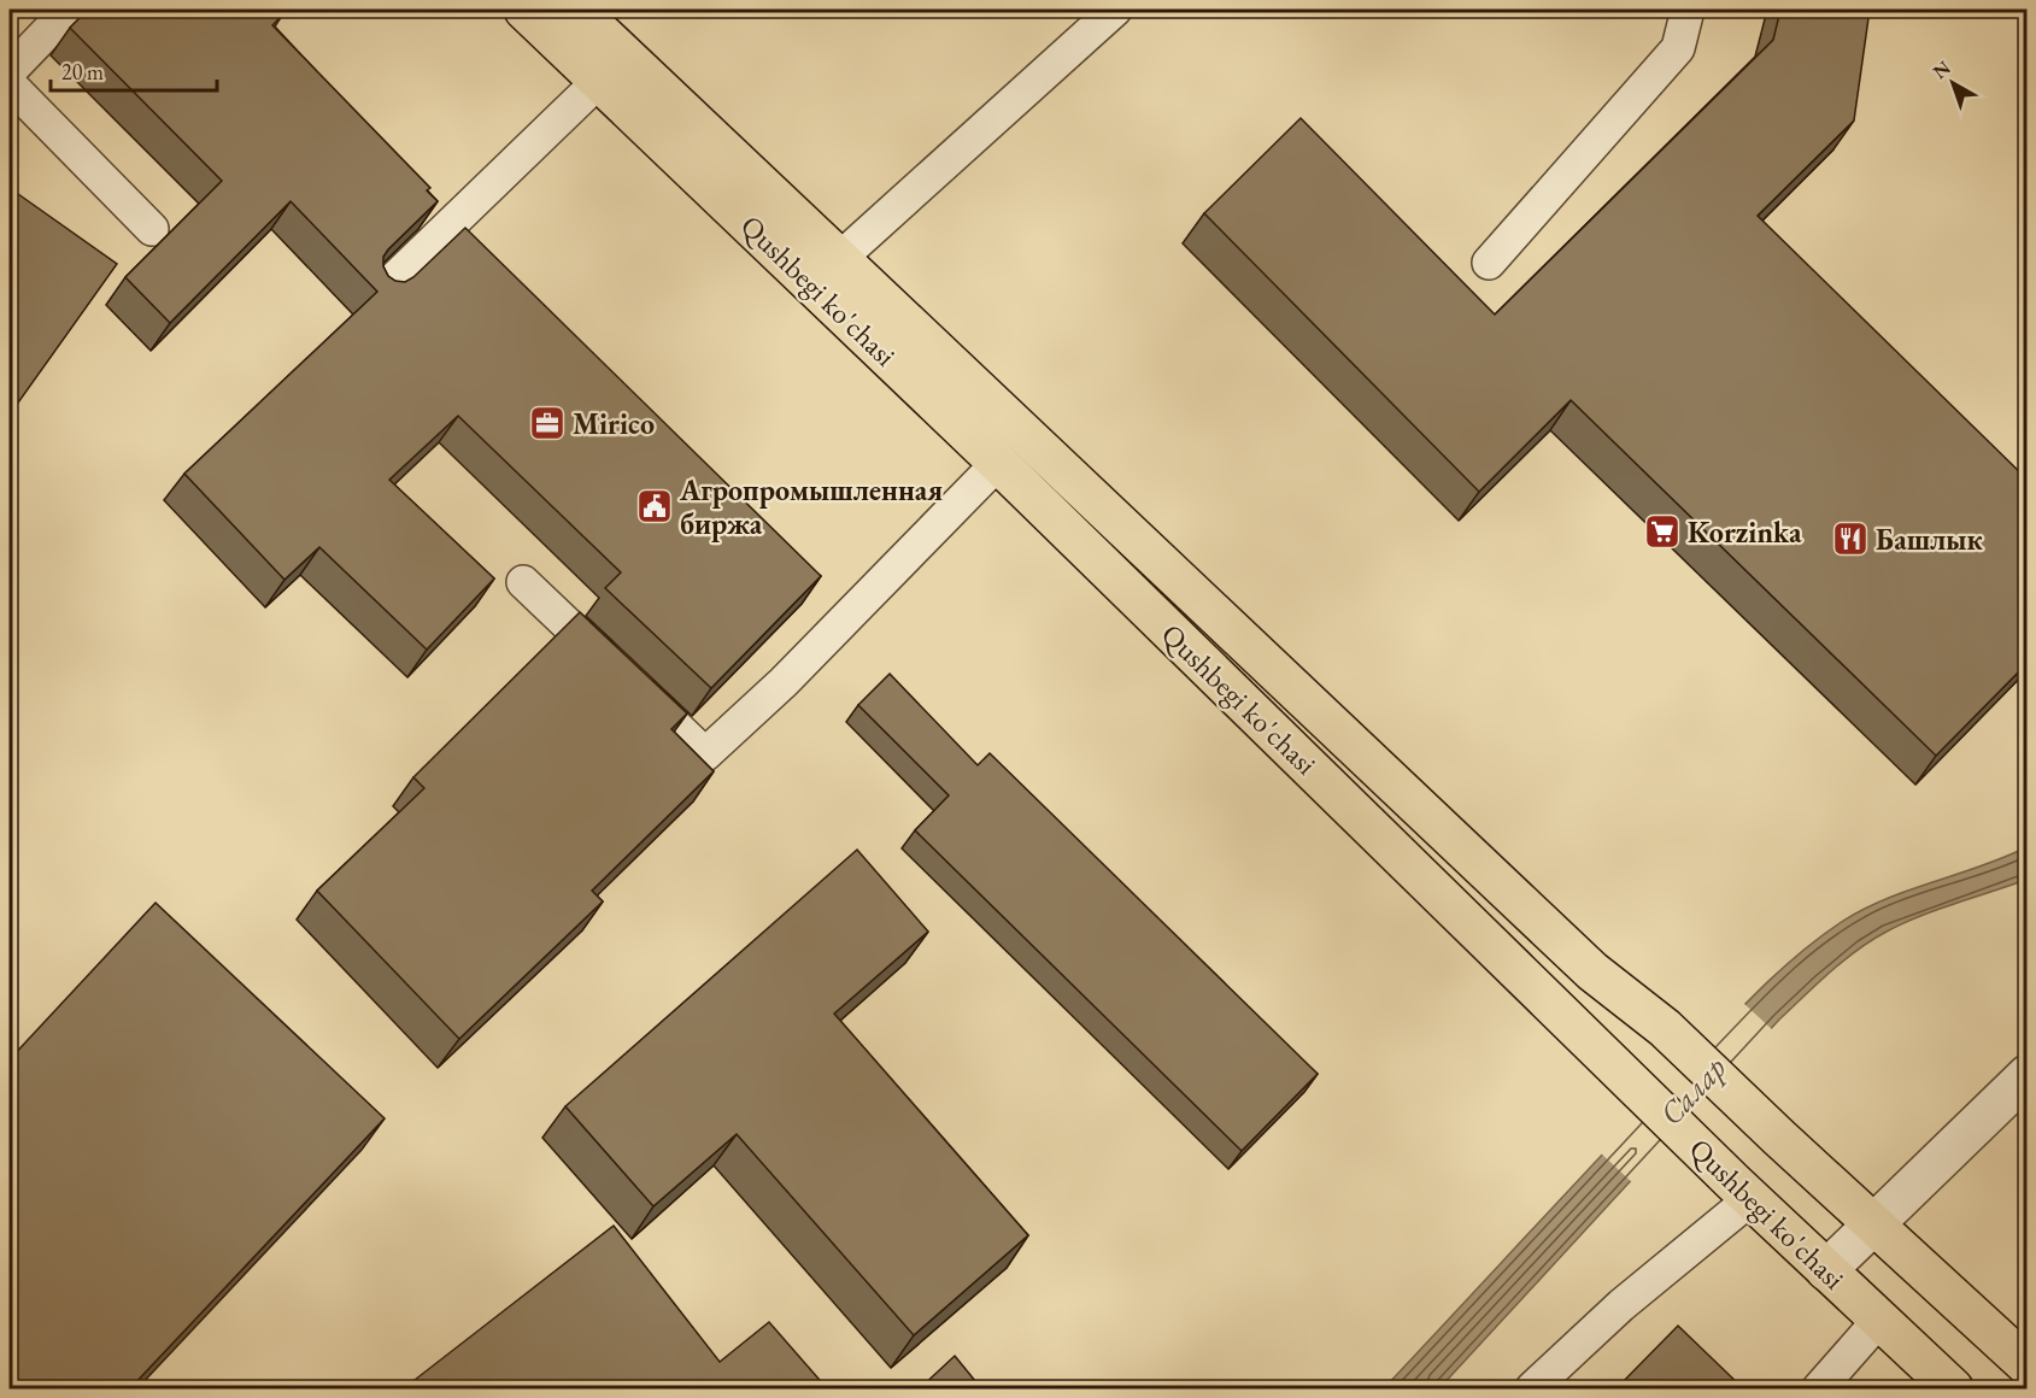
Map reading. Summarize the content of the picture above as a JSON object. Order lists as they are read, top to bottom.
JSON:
{
  "streets": {
    "main road": ["Qushbegi ko'chasi"]
  },
  "water": ["Салар"],
  "places": {
    "office": ["Mirico"],
    "public building": ["Агропромышленная биржа"],
    "supermarket": ["Korzinka"],
    "restaurant": ["Башлык"]
  },
  "scale_bar": "20 m",
  "north": "top left"
}
